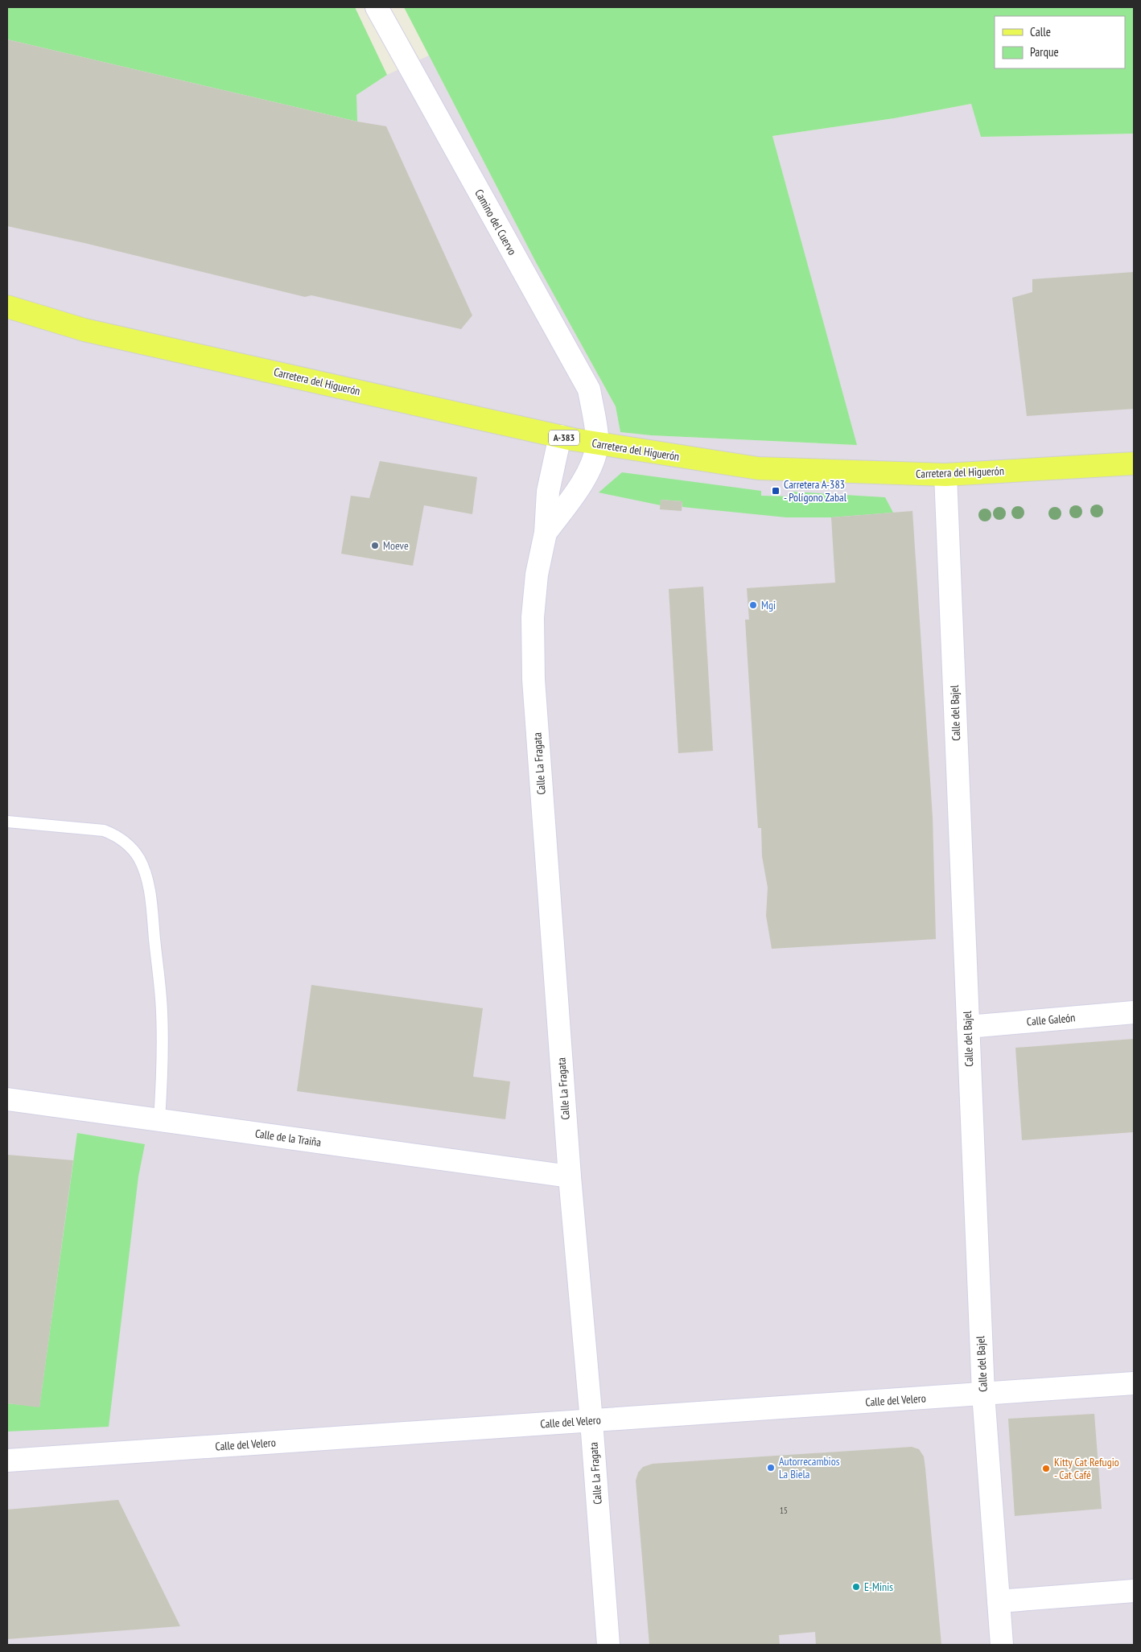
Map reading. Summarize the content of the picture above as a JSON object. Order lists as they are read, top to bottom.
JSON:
{
  "streets": {
    "main road": ["Carretera del Higuerón", "A-383"],
    "street": [
      "Camino del Cuervo",
      "Calle del Bajel",
      "Calle La Fragata",
      "Calle Galeón",
      "Calle de la Traiña",
      "Calle del Velero"
    ]
  },
  "crossings": [
    ["Camino del Cuervo", "Carretera del Higuerón"],
    ["Camino del Cuervo", "Calle La Fragata"],
    ["Carretera del Higuerón", "Calle del Bajel"],
    ["Carretera del Higuerón", "Calle La Fragata"],
    ["Calle del Bajel", "Calle Galeón"],
    ["Calle del Bajel", "Calle del Velero"],
    ["Calle La Fragata", "Calle de la Traiña"],
    ["Calle La Fragata", "Calle del Velero"]
  ],
  "places": {
    "transit": ["Carretera A-383 - Polígono Zabal"],
    "other": [
      "Moeve",
      "Mgi",
      "Autorrecambios La Biela",
      "Kitty Cat Refugio - Cat Café",
      "E-Minis"
    ]
  },
  "house_numbers": ["15"],
  "legend": ["Calle", "Parque"]
}
